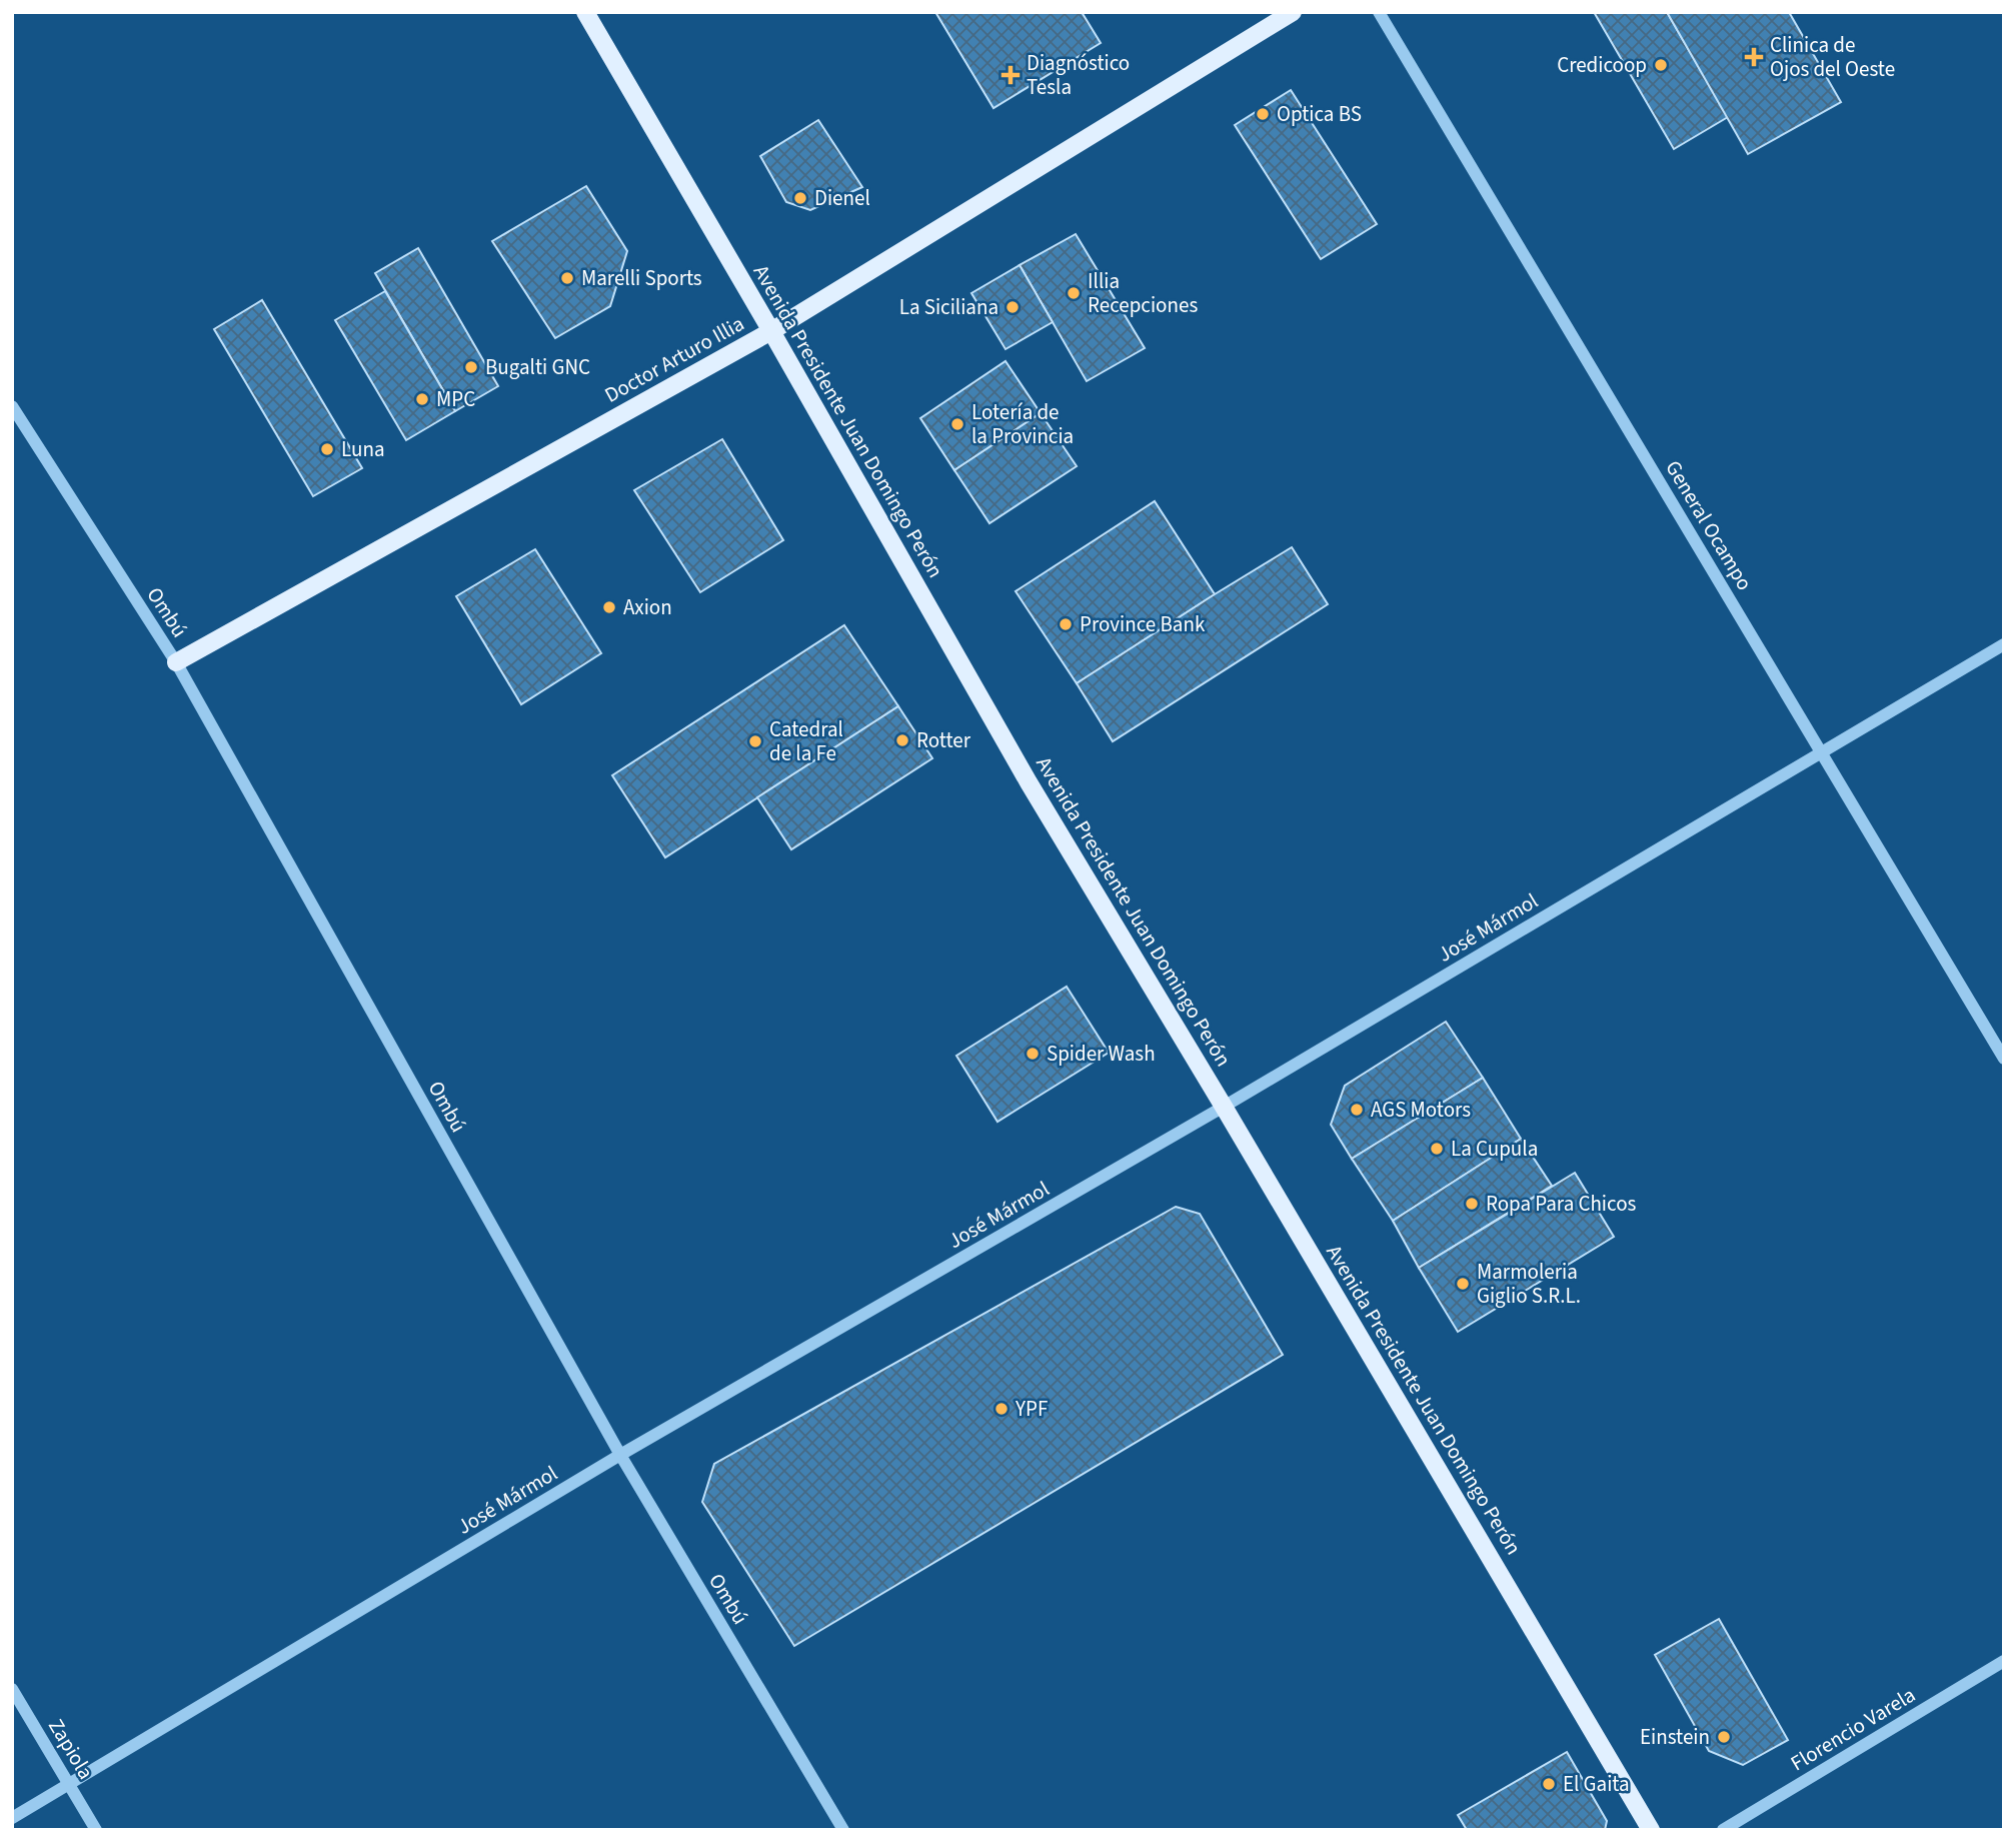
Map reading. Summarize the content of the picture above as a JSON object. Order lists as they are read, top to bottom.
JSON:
{
  "streets": {
    "main road": ["Doctor Arturo Illia", "Avenida Presidente Juan Domingo Perón"],
    "street": [
      "General Ocampo",
      "Ombú",
      "José Mármol",
      "Florencio Varela",
      "Zapiola"
    ]
  },
  "crossings": [
    ["Doctor Arturo Illia", "Avenida Presidente Juan Domingo Perón"],
    ["Doctor Arturo Illia", "Ombú"],
    ["Avenida Presidente Juan Domingo Perón", "José Mármol"],
    ["General Ocampo", "José Mármol"],
    ["Ombú", "José Mármol"],
    ["José Mármol", "Zapiola"]
  ],
  "places": {
    "health": ["Clinica de Ojos del Oeste", "Diagnóstico Tesla"],
    "other": [
      "Credicoop",
      "Optica BS",
      "Dienel",
      "Marelli Sports",
      "Illia Recepciones",
      "La Siciliana",
      "Bugalti GNC",
      "MPC",
      "Lotería de la Provincia",
      "Luna",
      "Axion",
      "Province Bank",
      "Rotter",
      "Catedral de la Fe",
      "Spider Wash",
      "AGS Motors",
      "La Cupula",
      "Ropa Para Chicos",
      "Marmoleria Giglio S.R.L.",
      "YPF",
      "Einstein",
      "El Gaita"
    ]
  }
}
